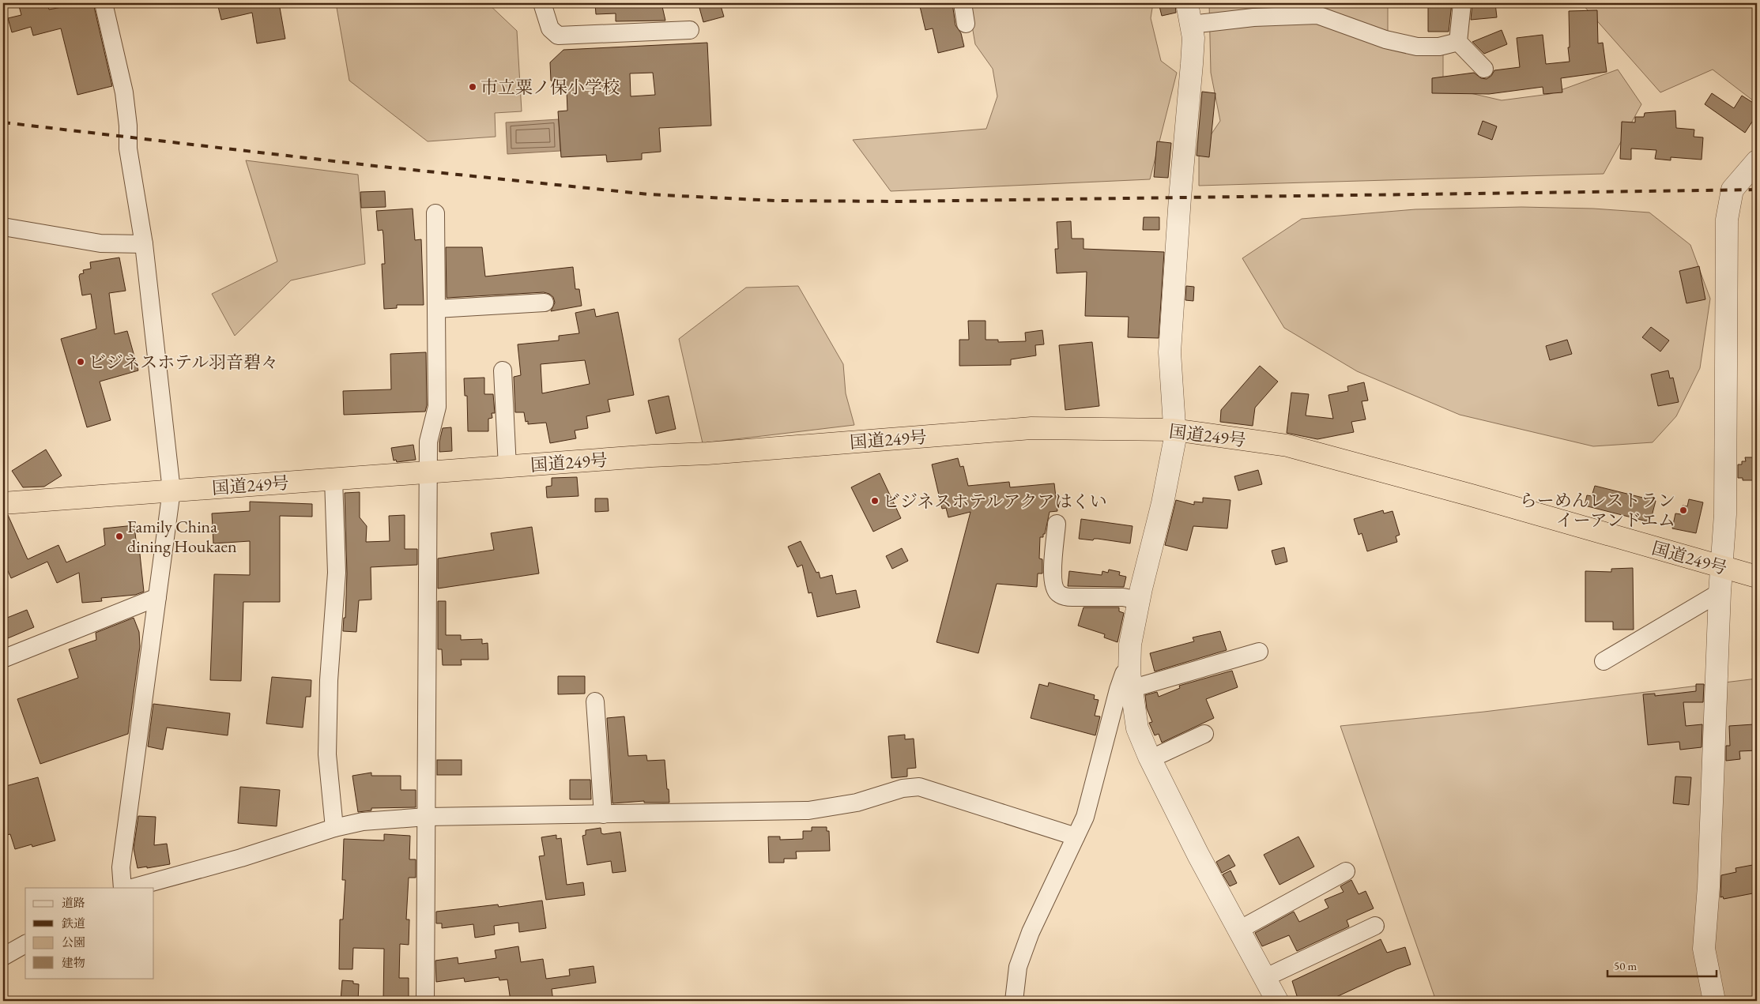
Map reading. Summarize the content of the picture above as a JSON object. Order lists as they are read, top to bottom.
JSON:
{
  "streets": {
    "highway": ["国道249号"]
  },
  "places": [
    "市立粟ノ保小学校",
    "ビジネスホテル羽音碧々",
    "ビジネスホテルアクアはくい",
    "らーめんレストラン イーアンドエム",
    "Family China dining Houkaen"
  ],
  "legend": [
    "道路",
    "鉄道",
    "公園",
    "建物"
  ],
  "scale_bar": "50 m"
}
